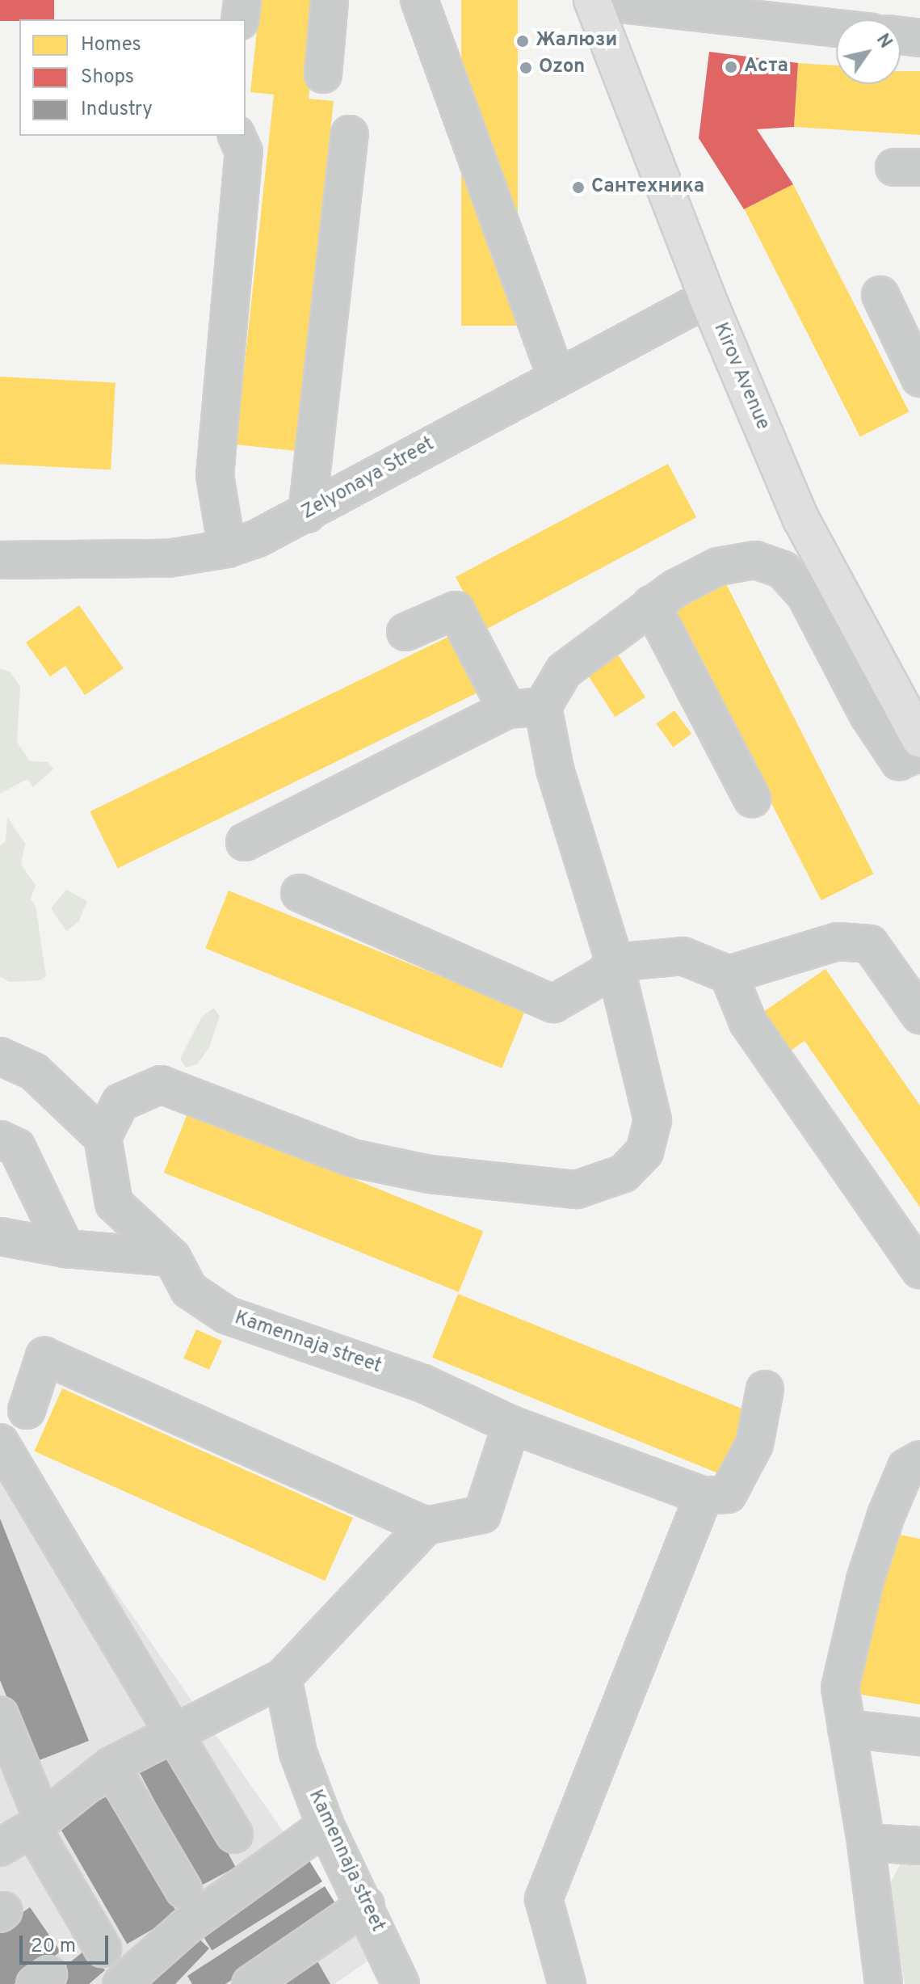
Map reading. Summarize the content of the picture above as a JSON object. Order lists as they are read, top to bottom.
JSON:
{
  "streets": {
    "main road": ["Kirov Avenue"],
    "street": ["Zelyonaya Street", "Kamennaja street"]
  },
  "crossings": [
    ["Kirov Avenue", "Zelyonaya Street"]
  ],
  "places": [
    "Жалюзи",
    "Аста",
    "Ozon",
    "Сантехника"
  ],
  "legend": ["Homes", "Shops", "Industry"],
  "scale_bar": "20 m",
  "north": "top right"
}
